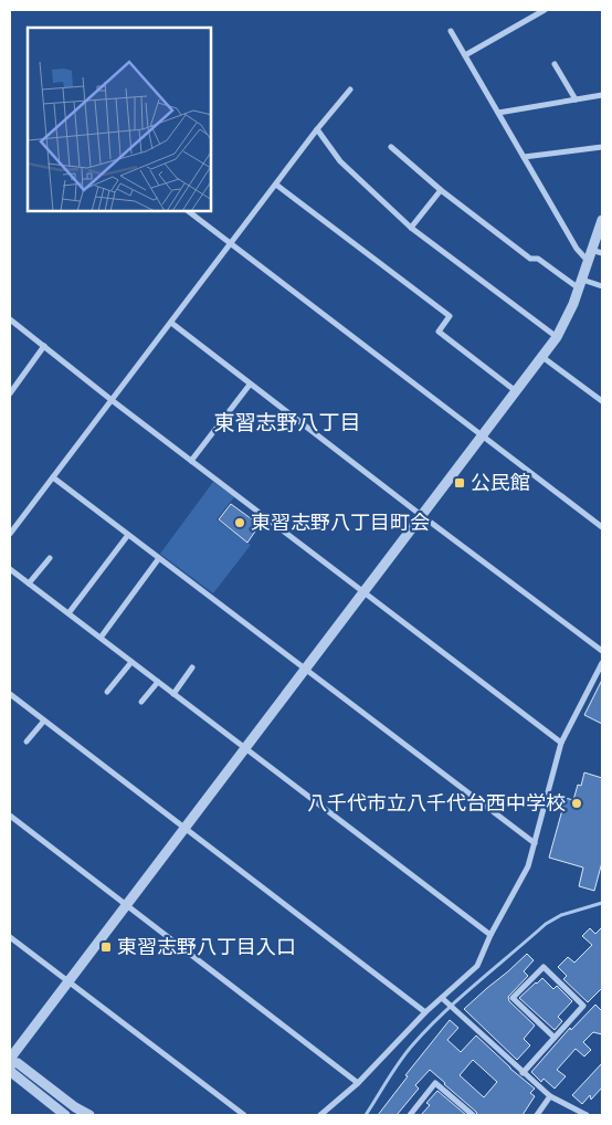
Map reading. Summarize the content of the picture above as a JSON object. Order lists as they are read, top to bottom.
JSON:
{
  "districts": ["東習志野八丁目"],
  "places": {
    "transit": ["公民館", "東習志野八丁目入口"],
    "other": ["東習志野八丁目町会", "八千代市立八千代台西中学校"]
  }
}
